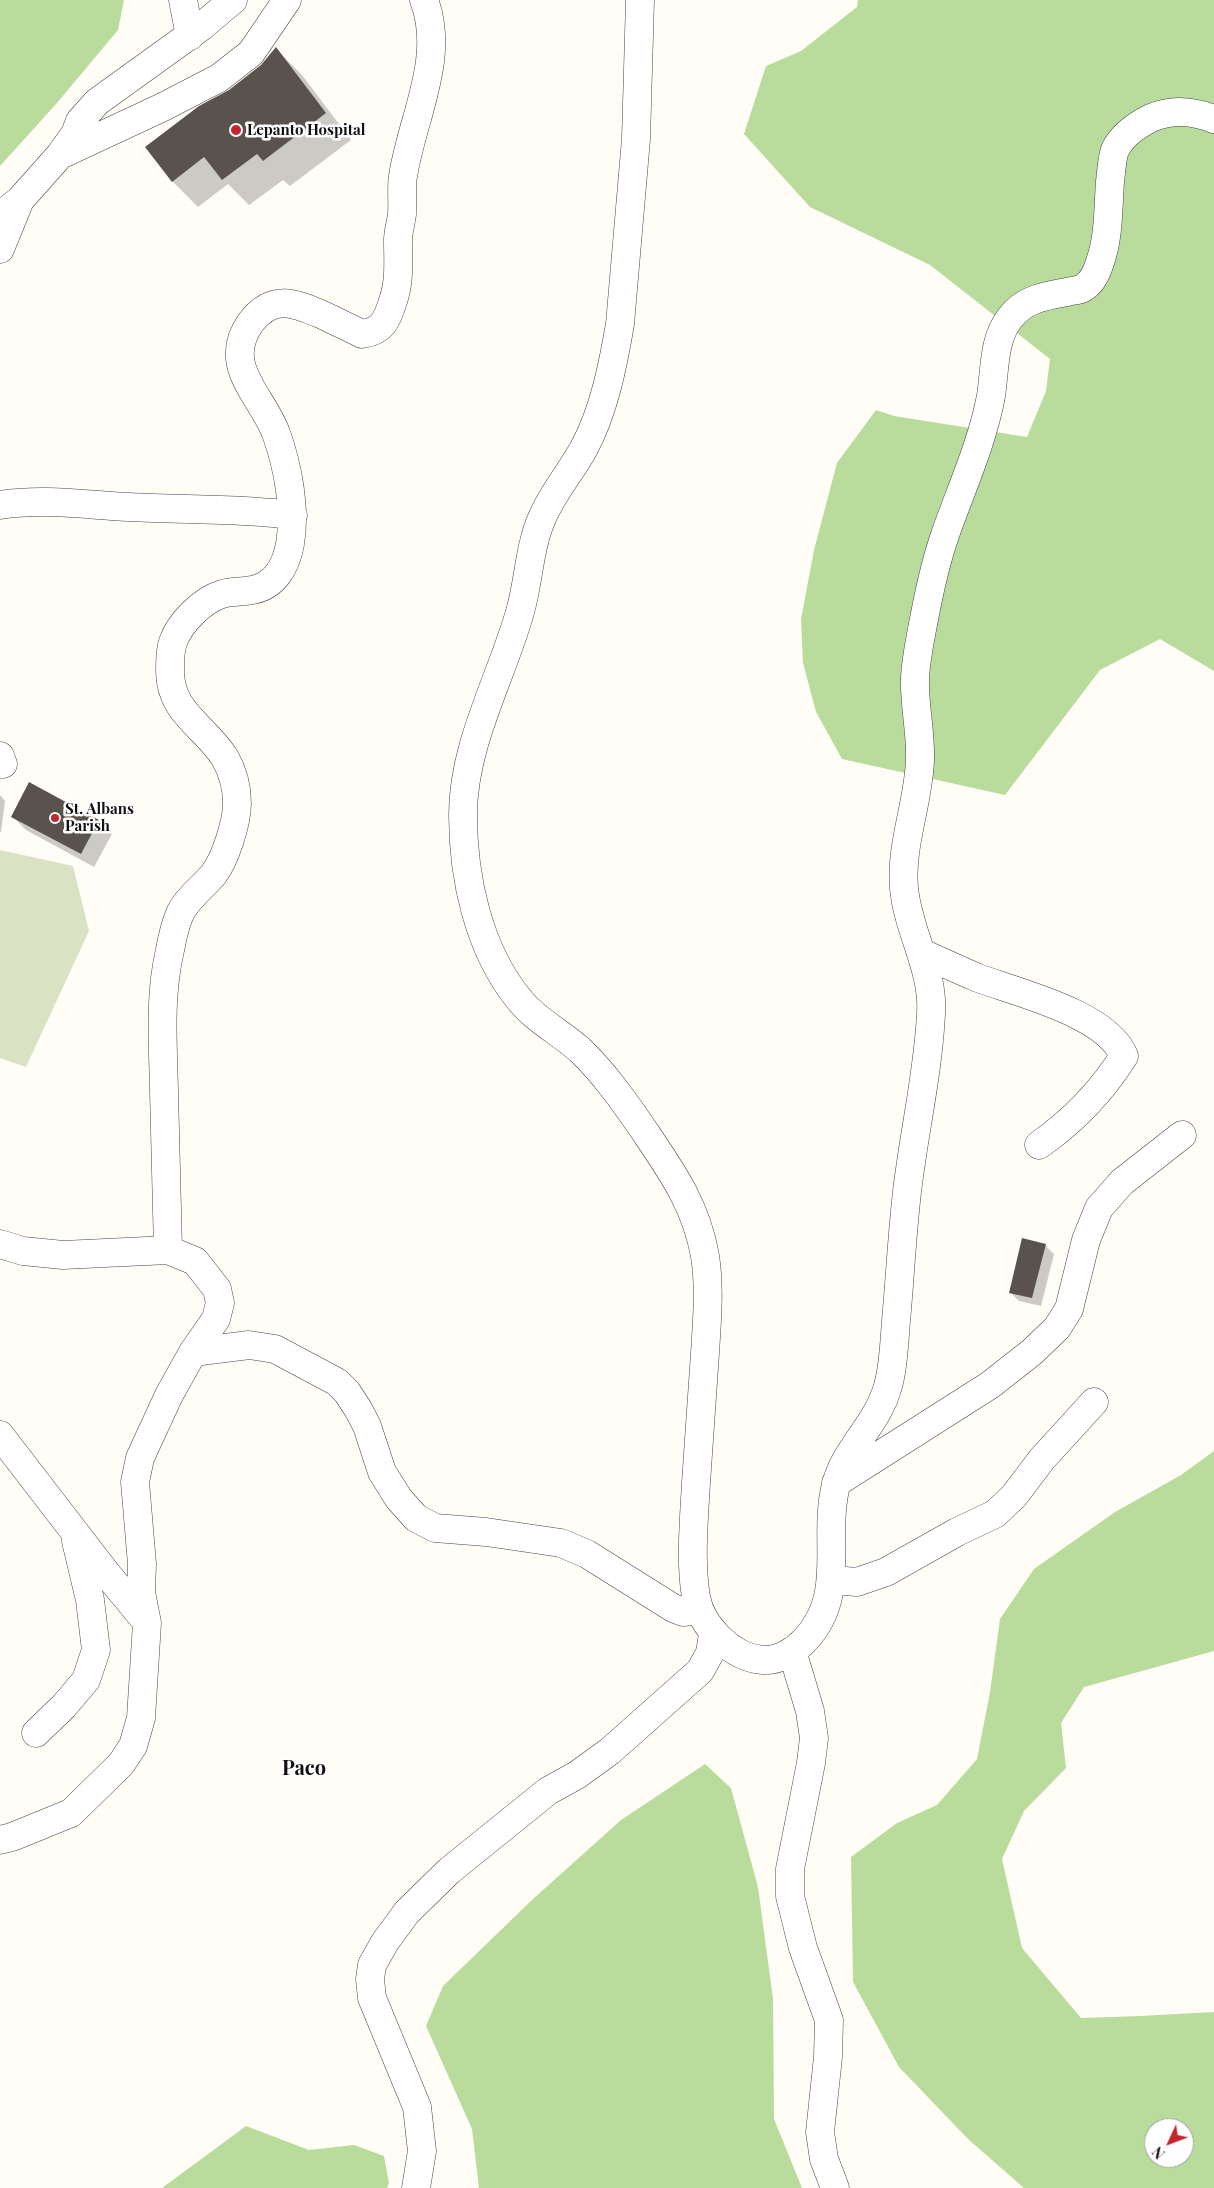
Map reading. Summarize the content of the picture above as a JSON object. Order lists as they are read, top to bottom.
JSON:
{
  "districts": ["Paco"],
  "places": ["Lepanto Hospital", "St. Albans Parish"],
  "north": "bottom left"
}
